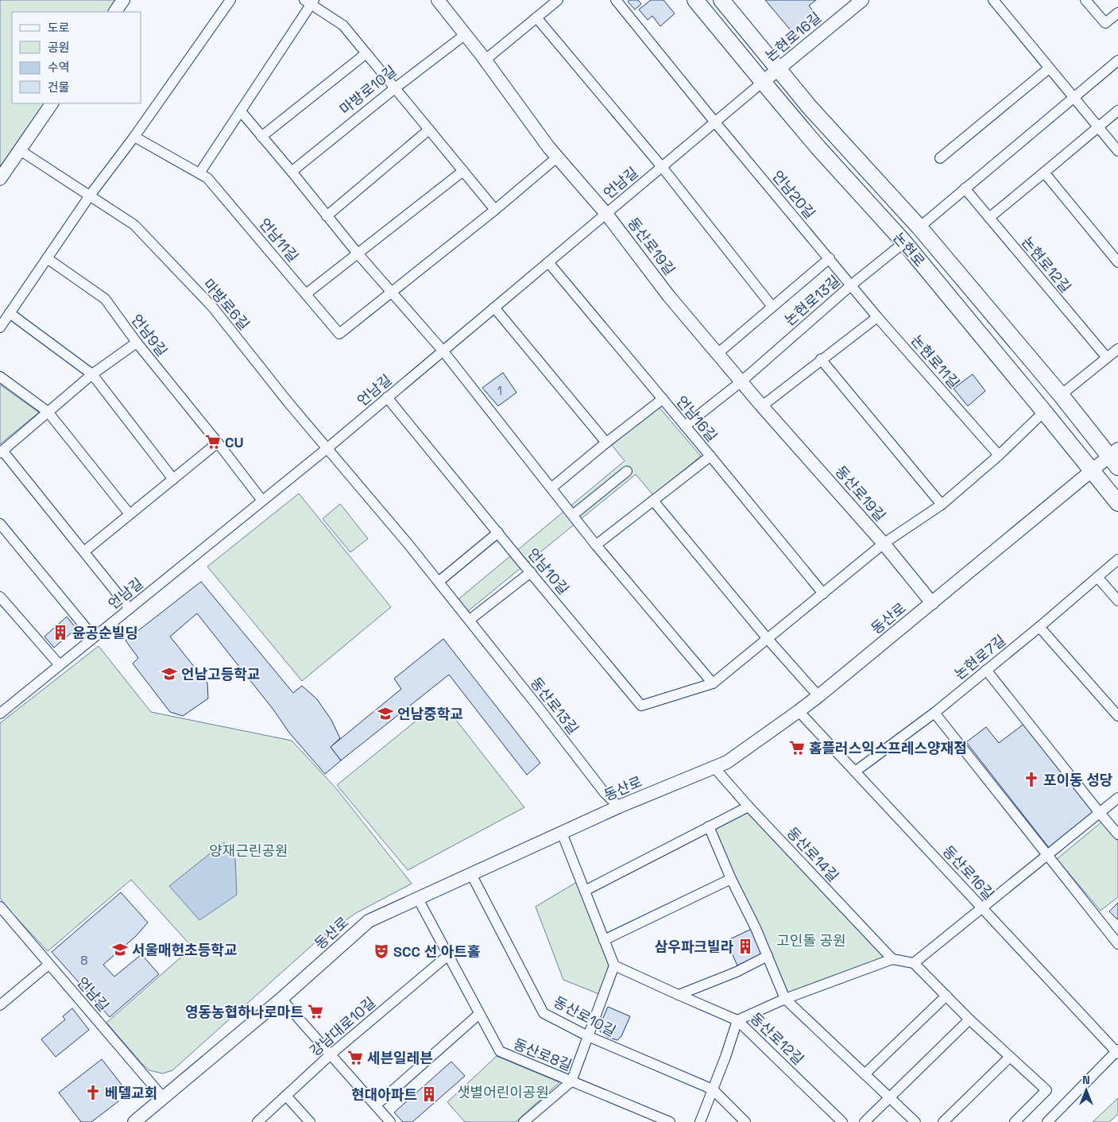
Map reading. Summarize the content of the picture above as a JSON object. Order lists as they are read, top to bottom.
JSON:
{
  "streets": {
    "main road": ["논현로"],
    "street": [
      "논현로16길",
      "마방로10길",
      "언남길",
      "언남20길",
      "언남11길",
      "동산로19길",
      "논현로12길",
      "논현로13길",
      "마방로6길",
      "언남9길",
      "논현로11길",
      "언남16길",
      "언남10길",
      "동산로",
      "논현로7길",
      "동산로13길",
      "동산로14길",
      "동산로16길",
      "동산로10길",
      "강남대로10길",
      "동산로12길",
      "동산로8길"
    ]
  },
  "crossings": [
    ["논현로16길", "언남길"],
    ["논현로16길", "논현로"],
    ["언남길", "언남20길"],
    ["언남길", "동산로19길"],
    ["언남길", "논현로"],
    ["언남길", "마방로6길"],
    ["언남길", "언남9길"],
    ["언남길", "언남16길"],
    ["언남길", "언남10길"],
    ["언남길", "동산로"],
    ["언남길", "동산로13길"],
    ["언남20길", "논현로13길"],
    ["언남20길", "논현로11길"],
    ["동산로19길", "논현로13길"],
    ["동산로19길", "동산로"],
    ["논현로", "논현로13길"],
    ["논현로", "동산로"],
    ["논현로13길", "논현로11길"],
    ["마방로6길", "동산로13길"],
    ["동산로", "동산로13길"],
    ["동산로", "동산로14길"],
    ["동산로", "동산로16길"],
    ["동산로", "동산로10길"],
    ["동산로", "동산로8길"],
    ["논현로7길", "동산로16길"],
    ["강남대로10길", "동산로8길"]
  ],
  "parks": ["양재근린공원", "고인돌 공원", "샛별어린이공원"],
  "places": {
    "supermarket": [
      "CU",
      "홈플러스익스프레스양재점",
      "영동농협하나로마트",
      "세븐일레븐"
    ],
    "building": ["윤공순빌딩", "삼우파크빌라", "현대아파트"],
    "school or university": ["언남고등학교", "언남중학교", "서울매헌초등학교"],
    "church": ["포이동 성당", "베델교회"],
    "theatre": ["SCC 선 아트홀"]
  },
  "house_numbers": ["1", "8"],
  "legend": [
    "도로",
    "공원",
    "수역",
    "건물"
  ],
  "north": "top"
}
